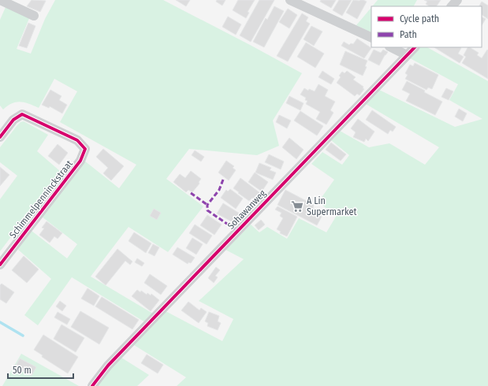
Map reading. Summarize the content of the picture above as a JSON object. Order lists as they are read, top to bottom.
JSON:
{
  "streets": {
    "street": ["Schimmelpenninckstraat", "Sohawanweg"]
  },
  "places": {
    "supermarket": ["A Lin Supermarket"]
  },
  "legend": ["Cycle path", "Path"],
  "scale_bar": "50 m"
}
